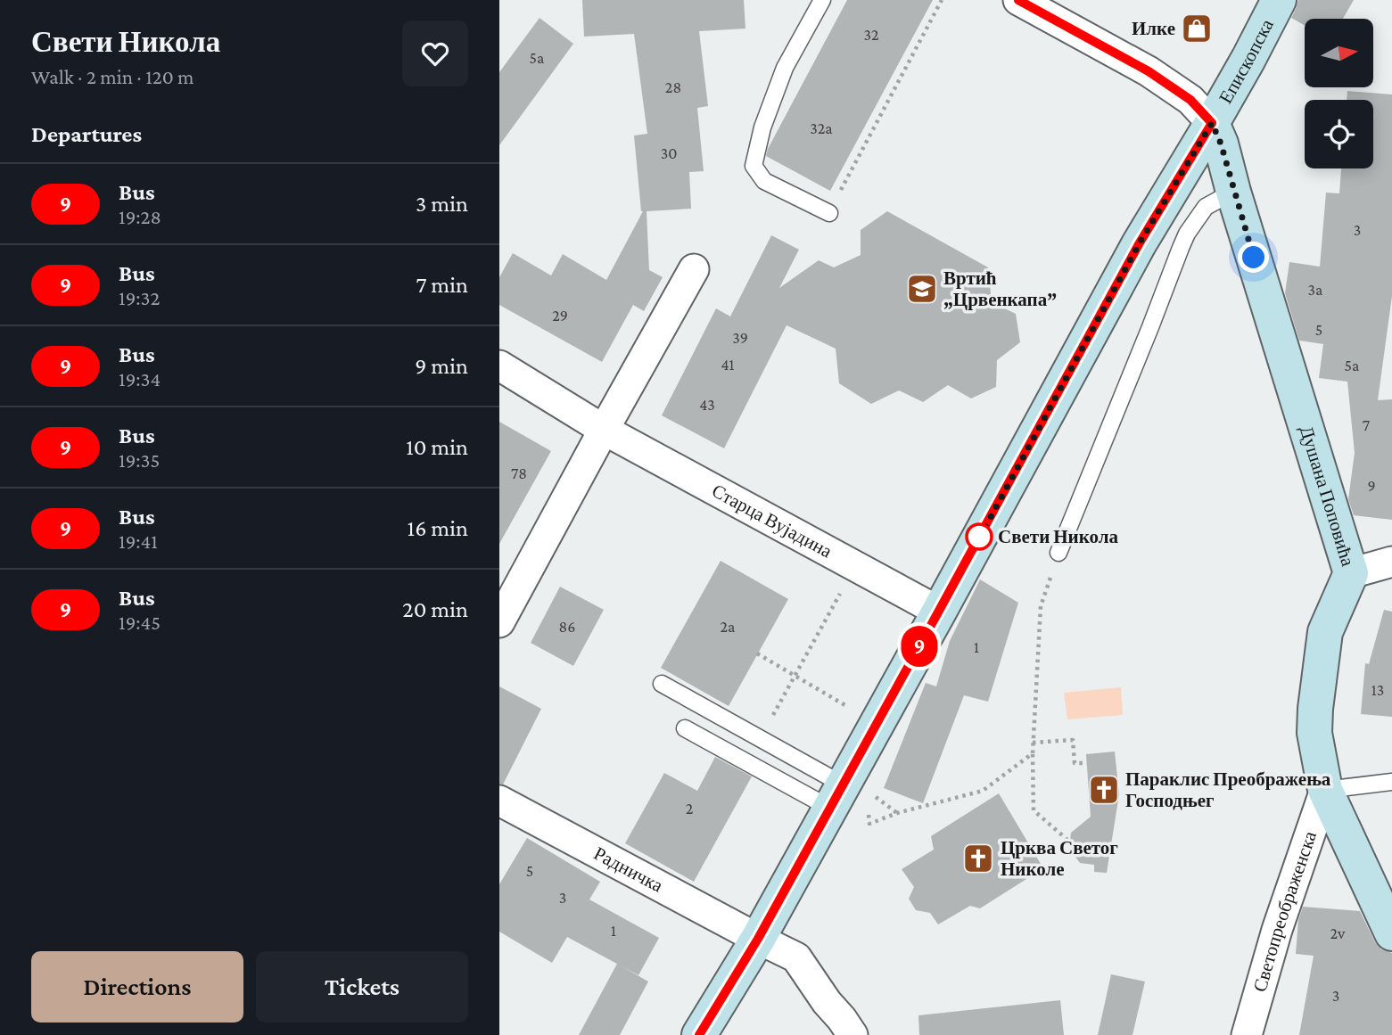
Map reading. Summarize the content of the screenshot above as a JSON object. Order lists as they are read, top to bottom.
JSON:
{
  "streets": {
    "street": [
      "Епископска",
      "Душана Поповића",
      "Старца Вујадина",
      "Радничка",
      "Светопреображенска"
    ]
  },
  "crossings": [
    ["Епископска", "Душана Поповића"],
    ["Епископска", "Старца Вујадина"],
    ["Епископска", "Радничка"],
    ["Душана Поповића", "Светопреображенска"]
  ],
  "places": {
    "shop": ["Илке"],
    "school or university": ["Вртић „Црвенкапа”"],
    "other": ["Свети Никола"],
    "church": ["Параклис Преображења Господњег", "Црква Светог Николе"]
  },
  "lines": ["bus line 9"],
  "house_numbers": [
    "32",
    "5a",
    "28",
    "32a",
    "30",
    "3",
    "3a",
    "29",
    "5",
    "39",
    "41",
    "5a",
    "43",
    "7",
    "78",
    "9",
    "86",
    "2a",
    "1",
    "13",
    "2",
    "5",
    "3",
    "1",
    "2v",
    "3"
  ],
  "north": "right",
  "page": {
    "heading": [
      ["Свети Никола", "Walk · 2 min · 120 m"],
      "Departures"
    ],
    "on_map": "9",
    "list": [
      {
        "mark": "9",
        "name": "Bus",
        "note": "19:28",
        "value": "3 min"
      },
      {
        "mark": "9",
        "name": "Bus",
        "note": "19:32",
        "value": "7 min"
      },
      {
        "mark": "9",
        "name": "Bus",
        "note": "19:34",
        "value": "9 min"
      },
      {
        "mark": "9",
        "name": "Bus",
        "note": "19:35",
        "value": "10 min"
      },
      {
        "mark": "9",
        "name": "Bus",
        "note": "19:41",
        "value": "16 min"
      },
      {
        "mark": "9",
        "name": "Bus",
        "note": "19:45",
        "value": "20 min"
      }
    ],
    "buttons": ["Directions", "Tickets"]
  }
}
